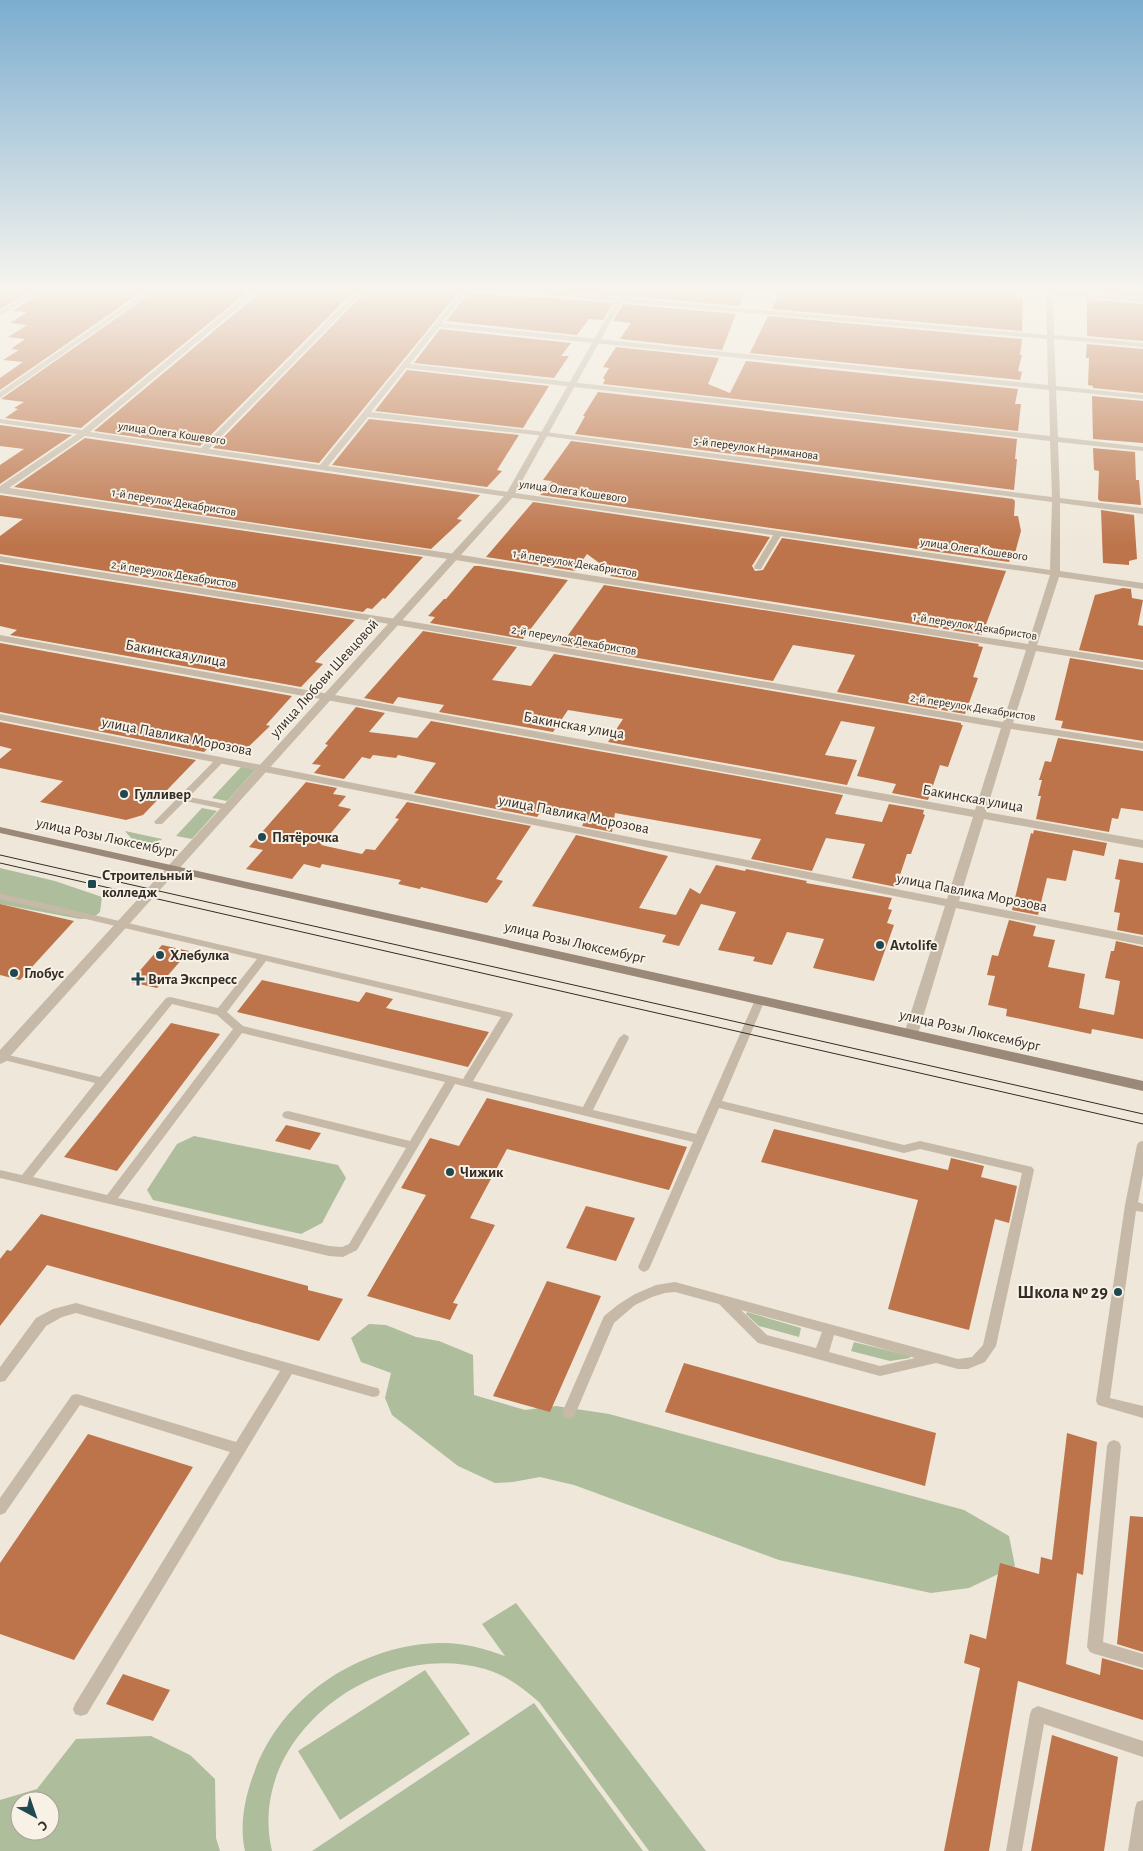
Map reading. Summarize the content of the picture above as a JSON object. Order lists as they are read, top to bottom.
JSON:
{
  "streets": {
    "main road": ["улица Розы Люксембург"],
    "street": [
      "улица Олега Кошевого",
      "5-й переулок Нариманова",
      "1-й переулок Декабристов",
      "2-й переулок Декабристов",
      "Бакинская улица",
      "улица Любови Шевцовой",
      "улица Павлика Морозова"
    ]
  },
  "crossings": [
    ["улица Олега Кошевого", "улица Любови Шевцовой"],
    ["5-й переулок Нариманова", "улица Любови Шевцовой"],
    ["1-й переулок Декабристов", "улица Любови Шевцовой"],
    ["2-й переулок Декабристов", "улица Любови Шевцовой"],
    ["Бакинская улица", "улица Любови Шевцовой"],
    ["улица Любови Шевцовой", "улица Павлика Морозова"],
    ["улица Любови Шевцовой", "улица Розы Люксембург"]
  ],
  "places": {
    "other": [
      "Гулливер",
      "Пятёрочка",
      "Avtolife",
      "Хлебулка",
      "Глобус",
      "Чижик",
      "Школа № 29"
    ],
    "transit": ["Строительный колледж"],
    "health": ["Вита Экспресс"]
  },
  "north": "bottom right"
}
